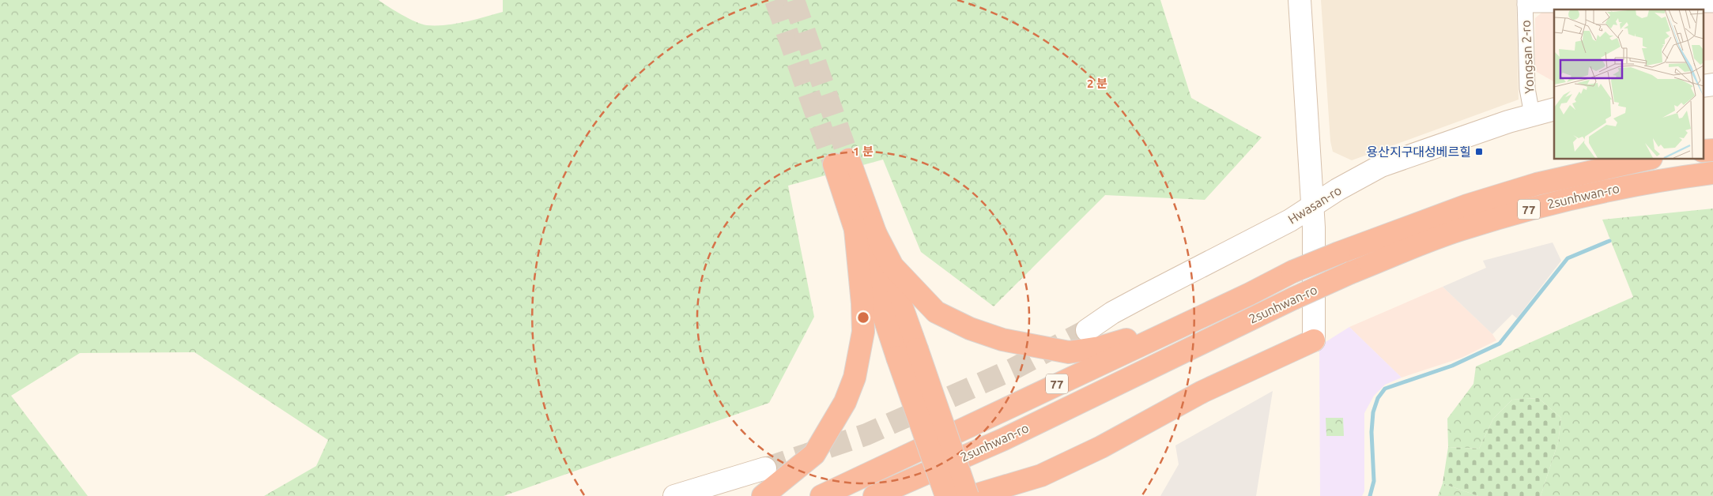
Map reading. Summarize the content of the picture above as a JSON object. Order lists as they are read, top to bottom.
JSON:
{
  "streets": {
    "highway": ["2sunhwan-ro", "77"],
    "main road": ["Hwasan-ro"],
    "street": ["Yongsan 2-ro"]
  },
  "crossings": [
    ["Yongsan 2-ro", "Hwasan-ro"]
  ],
  "places": {
    "transit": ["용산지구대성베르힐"]
  },
  "rings": ["2 분", "1 분"]
}
